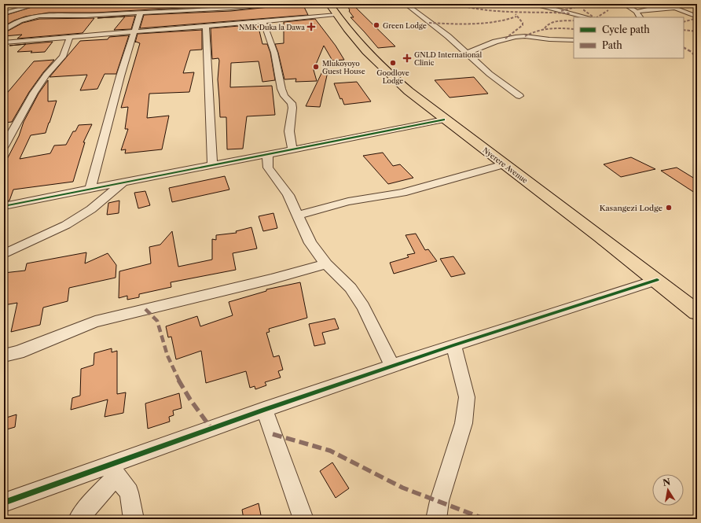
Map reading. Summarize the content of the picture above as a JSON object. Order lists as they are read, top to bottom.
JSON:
{
  "streets": {
    "main road": ["Nyerere Avenue"]
  },
  "places": {
    "other": [
      "Green Lodge",
      "Goodlove Lodge",
      "Mlukoyoyo Guest House",
      "Kasangezi Lodge"
    ],
    "health": ["NMK Duka la Dawa", "GNLD International Clinic"]
  },
  "legend": ["Cycle path", "Path"],
  "north": "top"
}
